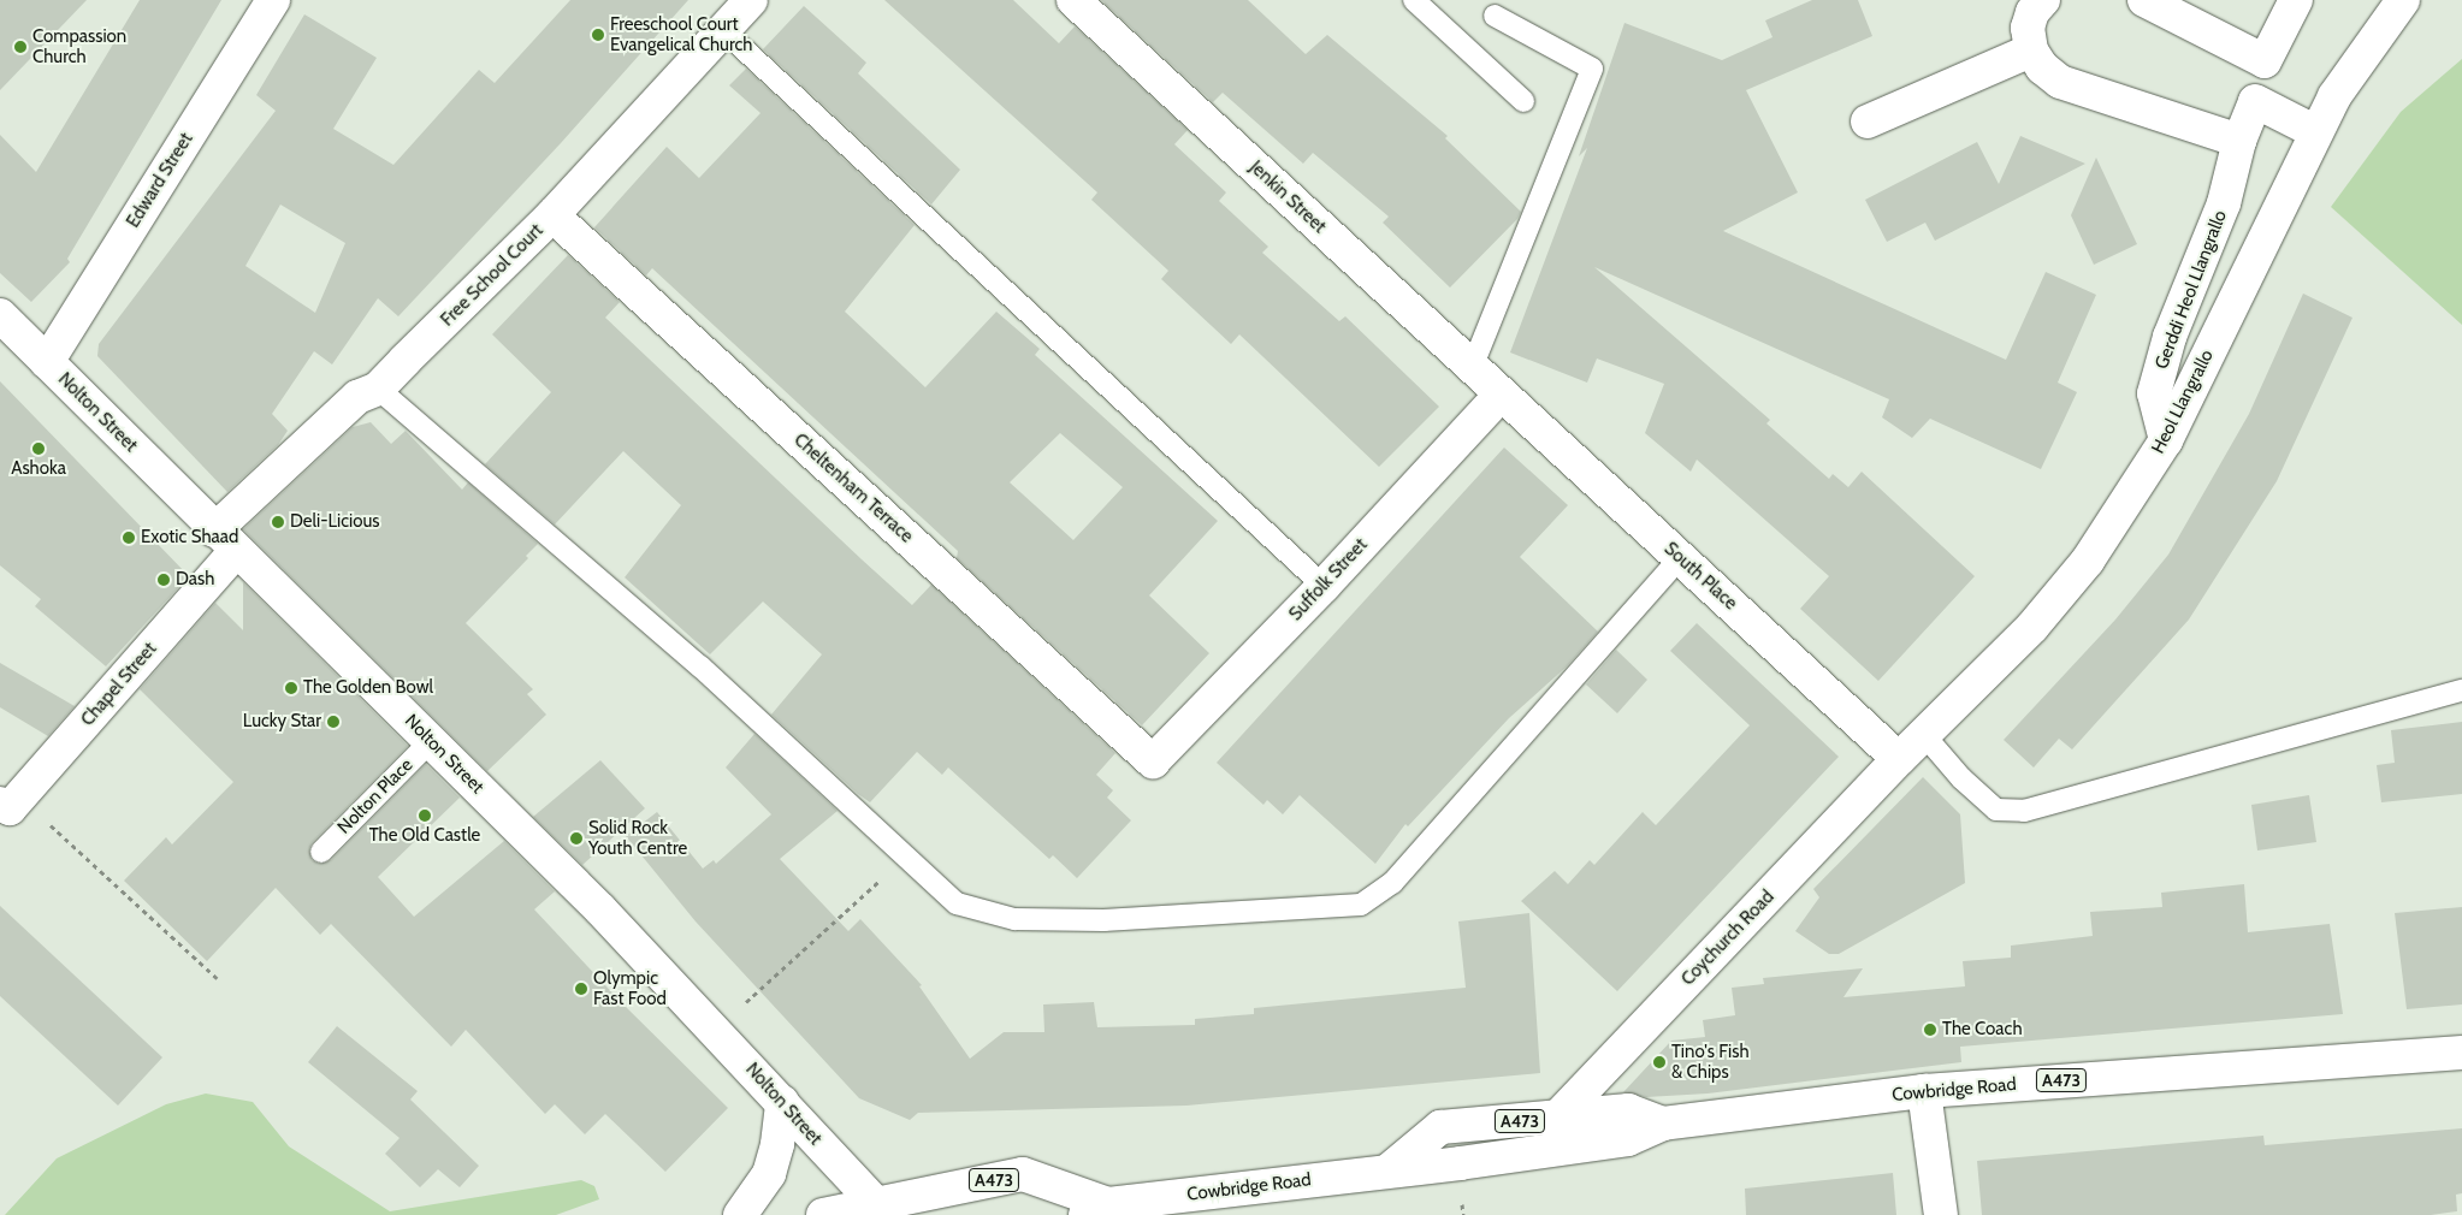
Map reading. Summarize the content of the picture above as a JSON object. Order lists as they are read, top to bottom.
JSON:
{
  "streets": {
    "street": [
      "Edward Street",
      "Jenkin Street",
      "Free School Court",
      "Gerddi Heol Llangrallo",
      "Heol Llangrallo",
      "Nolton Street",
      "Cheltenham Terrace",
      "South Place",
      "Suffolk Street",
      "Chapel Street",
      "Coychurch Road",
      "A473",
      "Cowbridge Road"
    ],
    "lane": ["Nolton Place"]
  },
  "crossings": [
    ["Edward Street", "Nolton Street"],
    ["Jenkin Street", "South Place"],
    ["Jenkin Street", "Suffolk Street"],
    ["Free School Court", "Nolton Street"],
    ["Free School Court", "Cheltenham Terrace"],
    ["Free School Court", "Chapel Street"],
    ["Gerddi Heol Llangrallo", "Heol Llangrallo"],
    ["Heol Llangrallo", "South Place"],
    ["Heol Llangrallo", "Coychurch Road"],
    ["Nolton Street", "Chapel Street"],
    ["Nolton Street", "Nolton Place"],
    ["Nolton Street", "A473"],
    ["Nolton Street", "Cowbridge Road"],
    ["Cheltenham Terrace", "Suffolk Street"],
    ["South Place", "Suffolk Street"],
    ["South Place", "Coychurch Road"],
    ["Coychurch Road", "Cowbridge Road"],
    ["A473", "Cowbridge Road"]
  ],
  "places": [
    "Freeschool Court Evangelical Church",
    "Compassion Church",
    "Ashoka",
    "Deli-Licious",
    "Exotic Shaad",
    "Dash",
    "The Golden Bowl",
    "Lucky Star",
    "The Old Castle",
    "Solid Rock Youth Centre",
    "Olympic Fast Food",
    "The Coach",
    "Tino's Fish & Chips"
  ]
}
